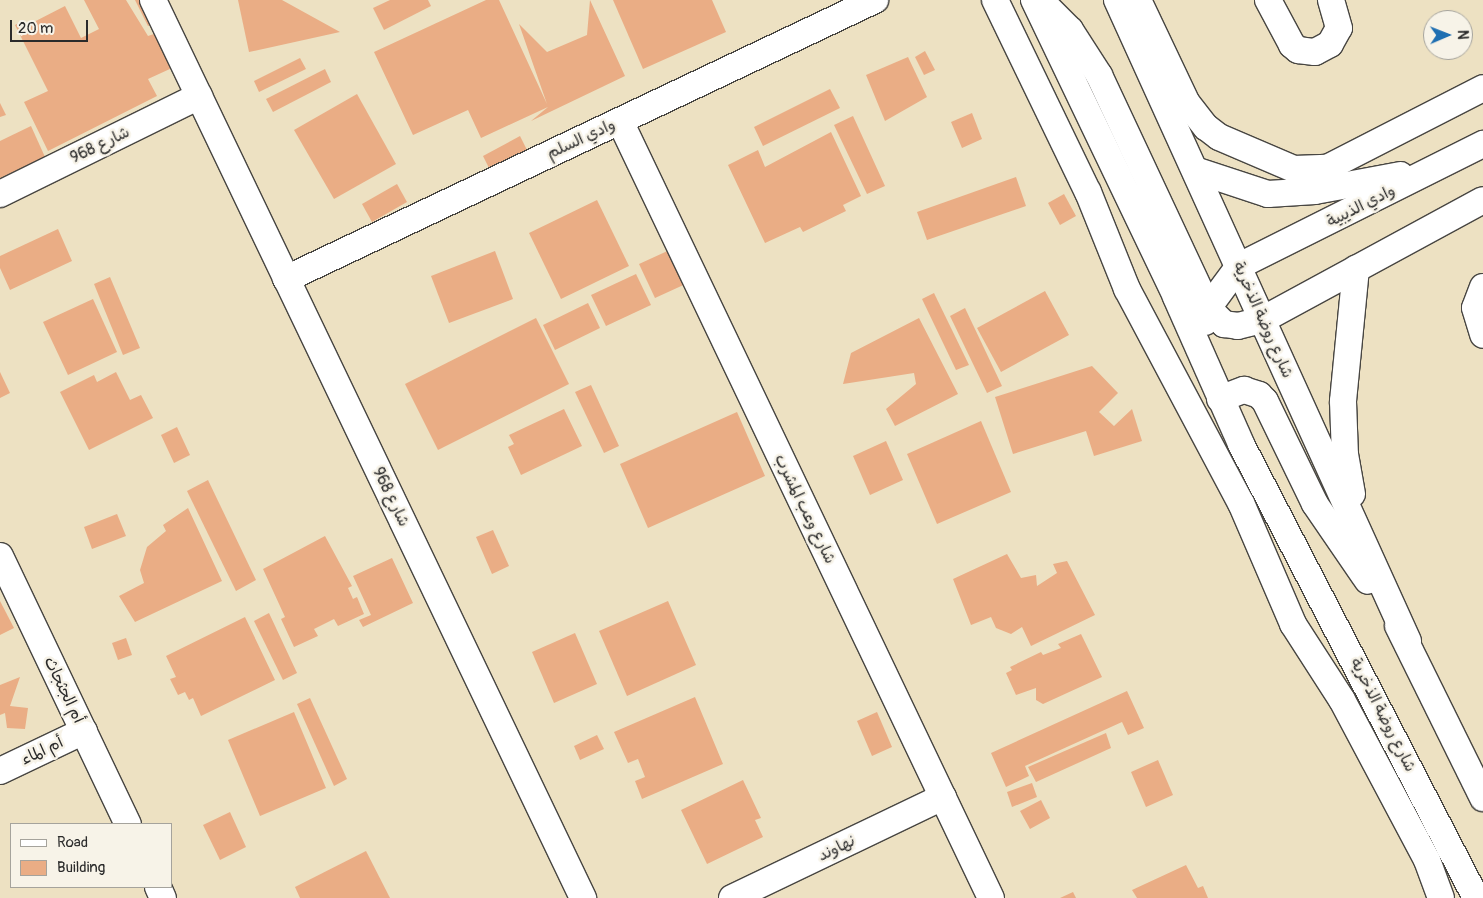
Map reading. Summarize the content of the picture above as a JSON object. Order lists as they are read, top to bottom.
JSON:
{
  "streets": {
    "street": [
      "وادي السلم",
      "شارع 968",
      "وادي الذيبية",
      "شارع روضة الذخرية",
      "شارع وعب المشرب",
      "أم الجثجاث",
      "أم الماء",
      "نهاوند"
    ]
  },
  "crossings": [
    ["وادي السلم", "شارع 968"],
    ["وادي السلم", "شارع وعب المشرب"],
    ["وادي الذيبية", "شارع روضة الذخرية"],
    ["شارع وعب المشرب", "نهاوند"],
    ["أم الجثجاث", "أم الماء"]
  ],
  "legend": ["Road", "Building"],
  "scale_bar": "20 m",
  "north": "right"
}
